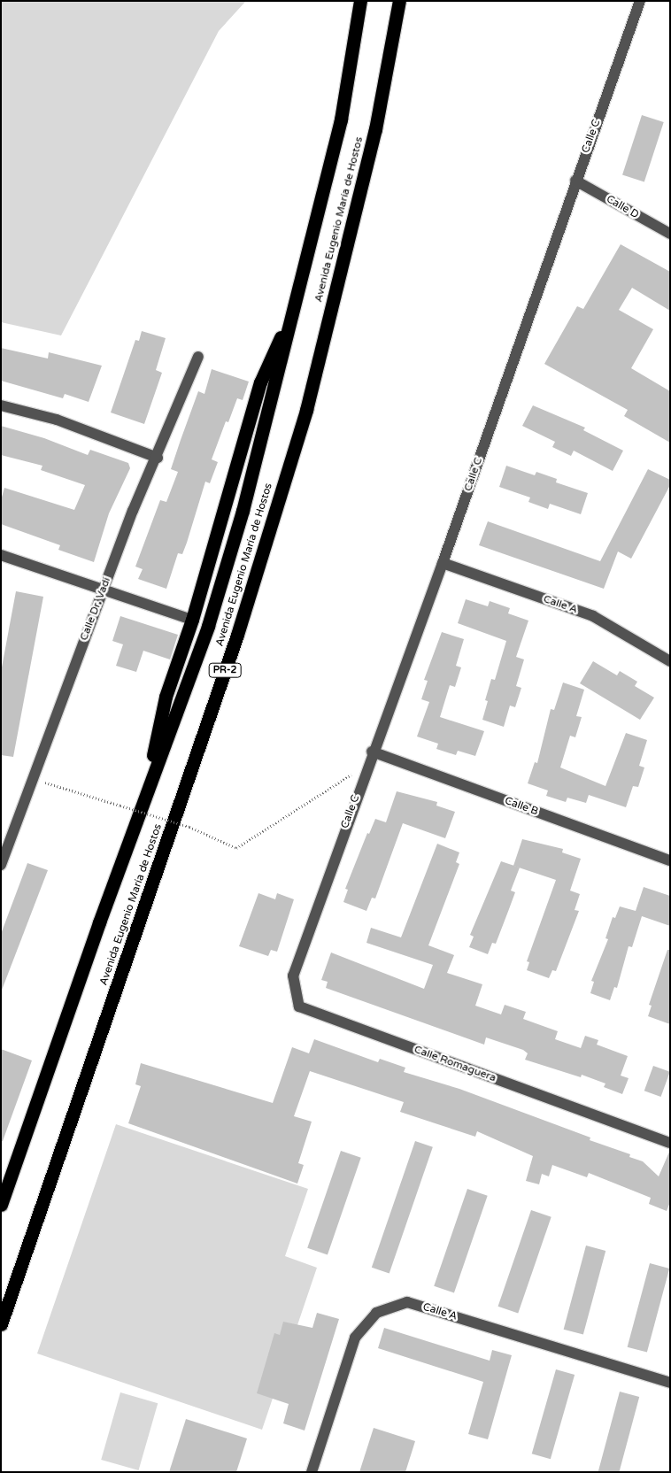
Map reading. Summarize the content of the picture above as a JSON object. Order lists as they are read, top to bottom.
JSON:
{
  "streets": {
    "highway": ["Avenida Eugenio María de Hostos", "PR-2"],
    "street": [
      "Calle C",
      "Calle D",
      "Calle A",
      "Calle Dr. Vadi",
      "Calle B",
      "Calle Romaguera"
    ]
  },
  "crossings": [
    ["Calle C", "Calle D"],
    ["Calle C", "Calle A"],
    ["Calle C", "Calle B"],
    ["Calle C", "Calle Romaguera"]
  ]
}
